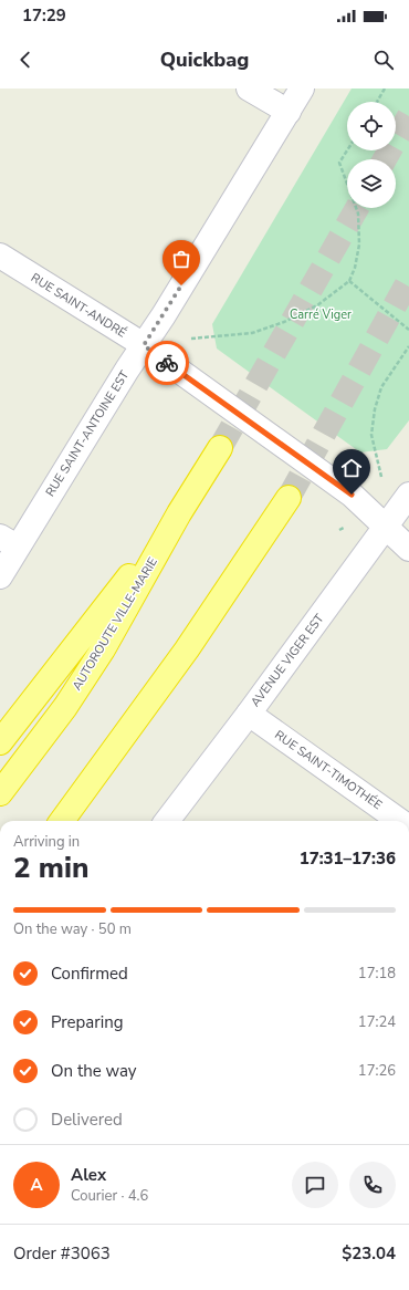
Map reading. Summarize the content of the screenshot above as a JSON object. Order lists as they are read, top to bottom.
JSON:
{
  "streets": {
    "highway": ["AUTOROUTE VILLE-MARIE"],
    "main road": [
      "RUE SAINT-ANDRÉ",
      "RUE SAINT-ANTOINE EST",
      "AVENUE VIGER EST",
      "RUE SAINT-TIMOTHÉE"
    ]
  },
  "crossings": [
    ["RUE SAINT-ANDRÉ", "RUE SAINT-ANTOINE EST"],
    ["RUE SAINT-ANDRÉ", "AVENUE VIGER EST"],
    ["AVENUE VIGER EST", "RUE SAINT-TIMOTHÉE"]
  ],
  "parks": ["Carré Viger"],
  "page": {
    "status": "17:29",
    "header": "Quickbag",
    "heading": ["2 min", "Arriving in", "17:31–17:36"],
    "panel": [
      "Alex",
      "Courier · 4.6",
      "Order #3063",
      "$23.04"
    ],
    "bar": "On the way · 50 m",
    "list": [
      ["Confirmed", "17:18"],
      ["Preparing", "17:24"],
      ["On the way", "17:26"],
      "Delivered"
    ],
    "round": "A"
  }
}
